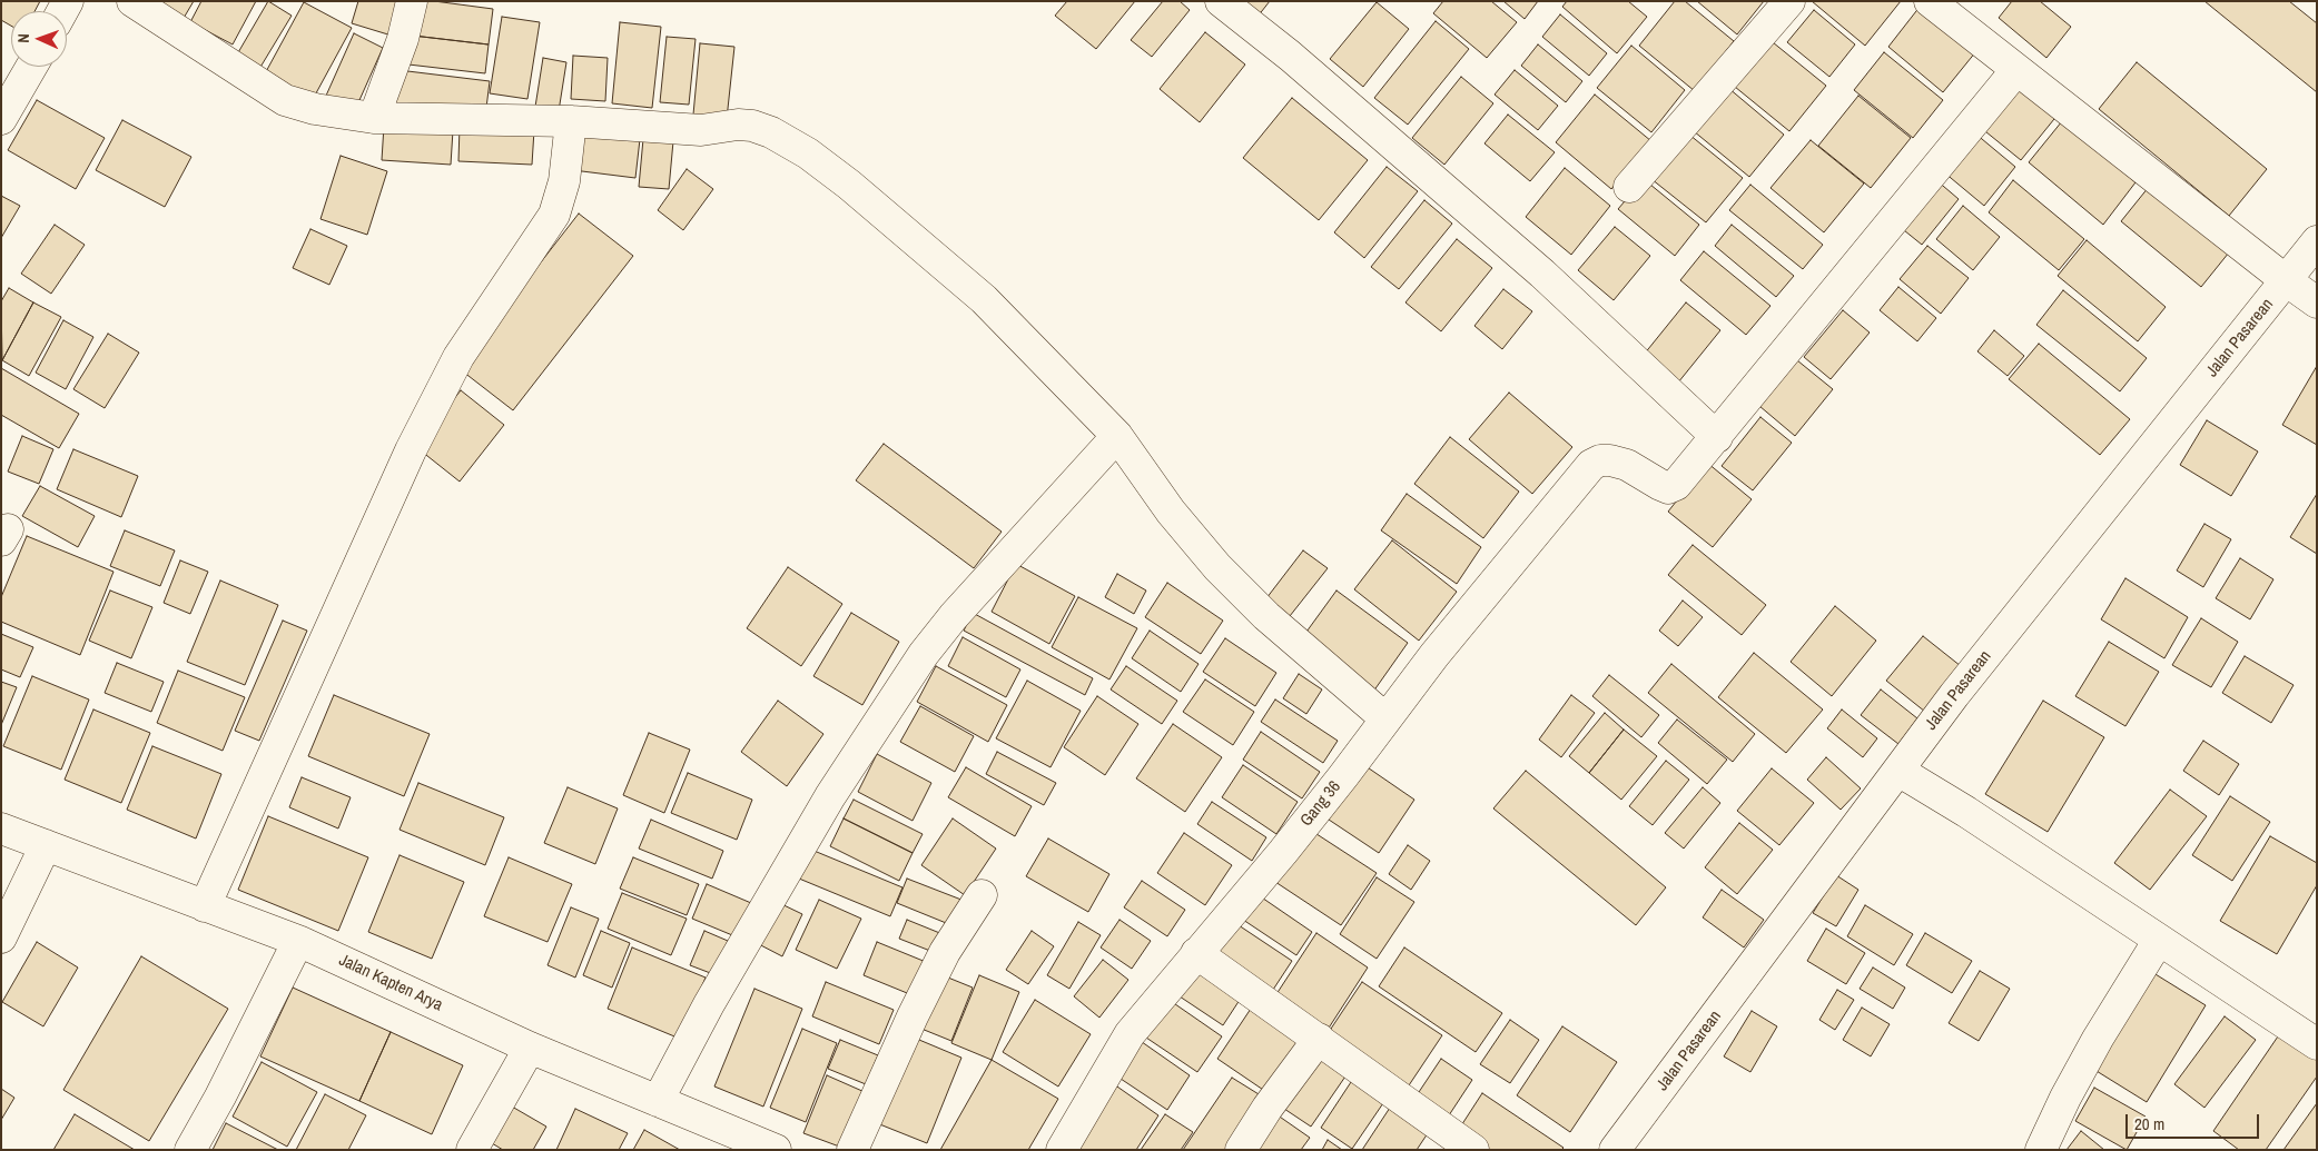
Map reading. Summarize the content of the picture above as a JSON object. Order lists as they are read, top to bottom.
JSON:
{
  "streets": {
    "street": ["Jalan Pasarean", "Gang 36", "Jalan Kapten Arya"]
  },
  "scale_bar": "20 m",
  "north": "left"
}
